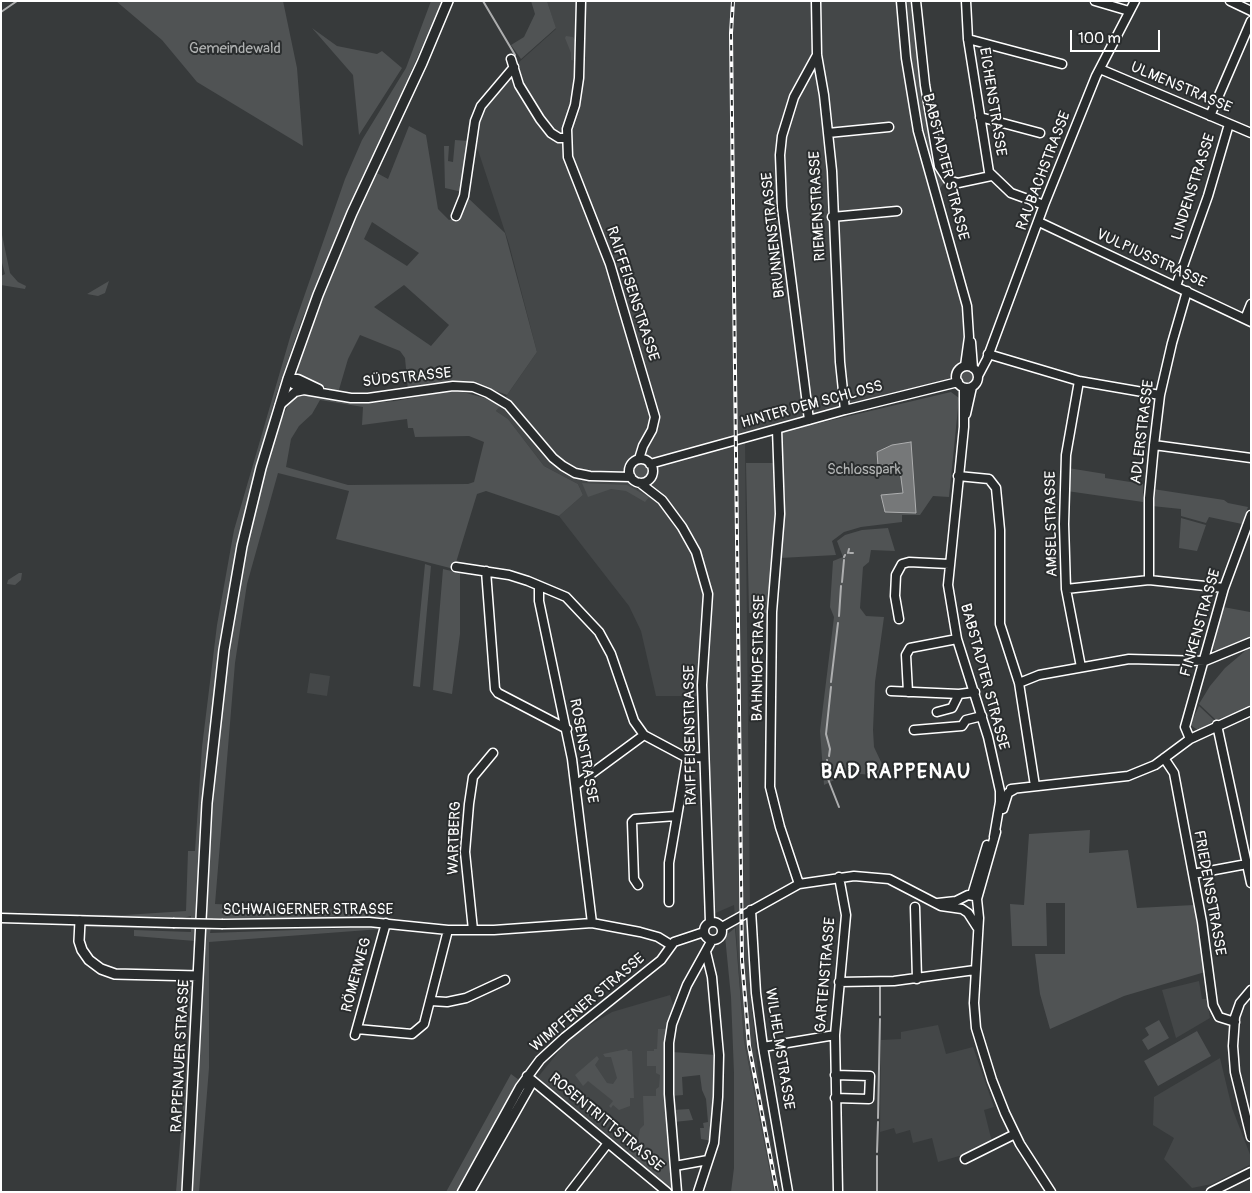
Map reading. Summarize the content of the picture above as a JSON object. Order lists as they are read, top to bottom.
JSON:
{
  "streets": {
    "main road": ["RAPPENAUER STRASSE"],
    "street": [
      "ULMENSTRASSE",
      "EICHENSTRASSE",
      "BABSTADTER STRASSE",
      "RAUBACHSTRASSE",
      "LINDENSTRASSE",
      "RIEMENSTRASSE",
      "BRUNNENSTRASSE",
      "VULPIUSSTRASSE",
      "RAIFFEISENSTRASSE",
      "SÜDSTRASSE",
      "HINTER DEM SCHLOSS",
      "ADLERSTRASSE",
      "AMSELSTRASSE",
      "FINKENSTRASSE",
      "BAHNHOFSTRASSE",
      "ROSENSTRASSE",
      "WARTBERG",
      "FRIEDENSSTRASSE",
      "SCHWAIGERNER STRASSE",
      "RÖMERWEG",
      "GARTENSTRASSE",
      "WIMPFENER STRASSE",
      "WILHELMSTRASSE",
      "ROSENTRITTSTRASSE"
    ]
  },
  "crossings": [
    ["ULMENSTRASSE", "RAUBACHSTRASSE"],
    ["ULMENSTRASSE", "LINDENSTRASSE"],
    ["EICHENSTRASSE", "RAUBACHSTRASSE"],
    ["BABSTADTER STRASSE", "RAUBACHSTRASSE"],
    ["BABSTADTER STRASSE", "HINTER DEM SCHLOSS"],
    ["RAUBACHSTRASSE", "VULPIUSSTRASSE"],
    ["LINDENSTRASSE", "VULPIUSSTRASSE"],
    ["RIEMENSTRASSE", "BRUNNENSTRASSE"],
    ["RIEMENSTRASSE", "HINTER DEM SCHLOSS"],
    ["BRUNNENSTRASSE", "HINTER DEM SCHLOSS"],
    ["VULPIUSSTRASSE", "ADLERSTRASSE"],
    ["RAIFFEISENSTRASSE", "SÜDSTRASSE"],
    ["RAIFFEISENSTRASSE", "HINTER DEM SCHLOSS"],
    ["RAIFFEISENSTRASSE", "WIMPFENER STRASSE"],
    ["SÜDSTRASSE", "RAPPENAUER STRASSE"],
    ["HINTER DEM SCHLOSS", "BAHNHOFSTRASSE"],
    ["ROSENSTRASSE", "SCHWAIGERNER STRASSE"],
    ["WARTBERG", "SCHWAIGERNER STRASSE"],
    ["SCHWAIGERNER STRASSE", "RÖMERWEG"],
    ["SCHWAIGERNER STRASSE", "WIMPFENER STRASSE"],
    ["WIMPFENER STRASSE", "ROSENTRITTSTRASSE"]
  ],
  "districts": ["BAD RAPPENAU"],
  "parks": ["Gemeindewald", "Schlosspark"],
  "scale_bar": "100 m"
}
